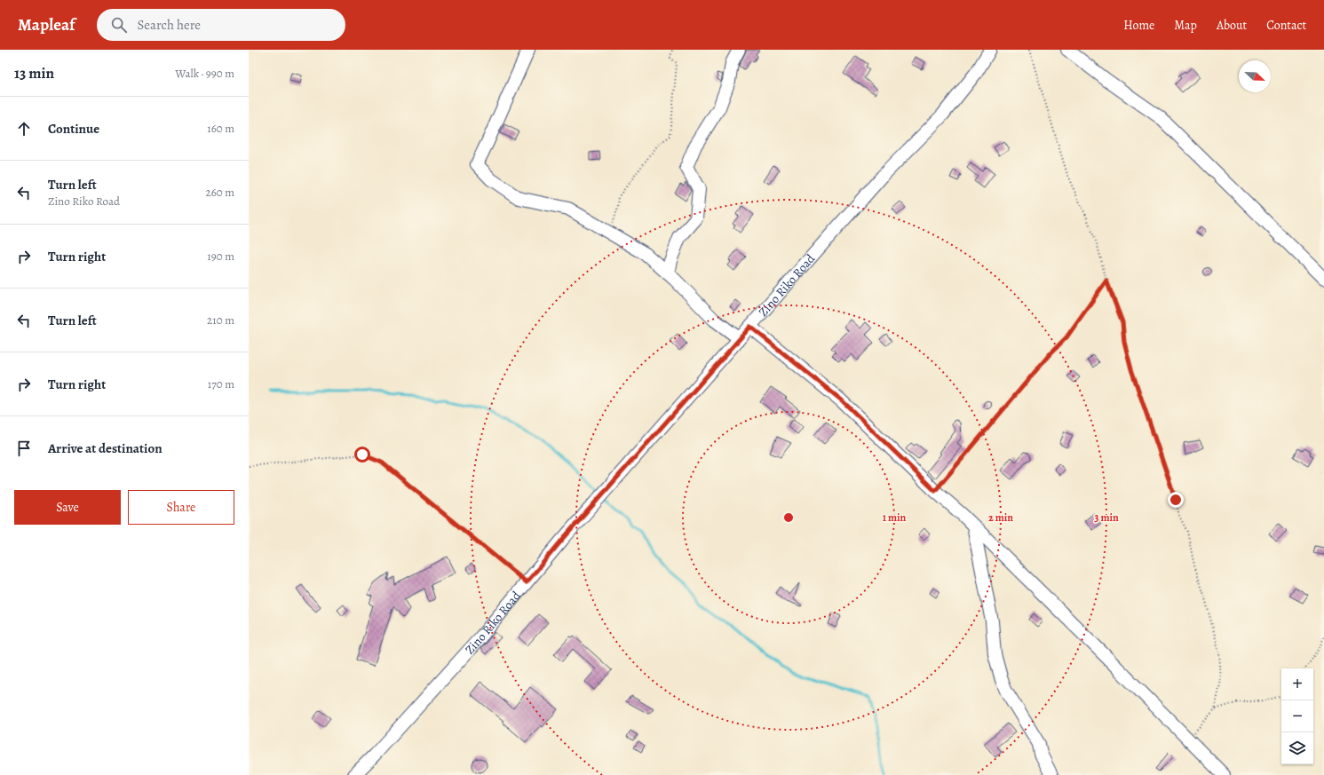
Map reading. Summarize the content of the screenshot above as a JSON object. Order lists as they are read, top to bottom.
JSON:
{
  "streets": {
    "street": ["Zino Riko Road"]
  },
  "north": "bottom right",
  "page": {
    "header": "Mapleaf",
    "search": "Search here",
    "nav": [
      "Home",
      "Map",
      "About",
      "Contact"
    ],
    "heading": ["13 min", "Walk · 990 m"],
    "list": [
      ["Continue", "160 m"],
      ["Turn left", "Zino Riko Road", "260 m"],
      ["Turn right", "190 m"],
      ["Turn left", "210 m"],
      ["Turn right", "170 m"],
      "Arrive at destination"
    ],
    "buttons": ["Save", "Share"],
    "map_buttons": ["+", "−"]
  },
  "rings": ["1 min", "2 min", "3 min"]
}
